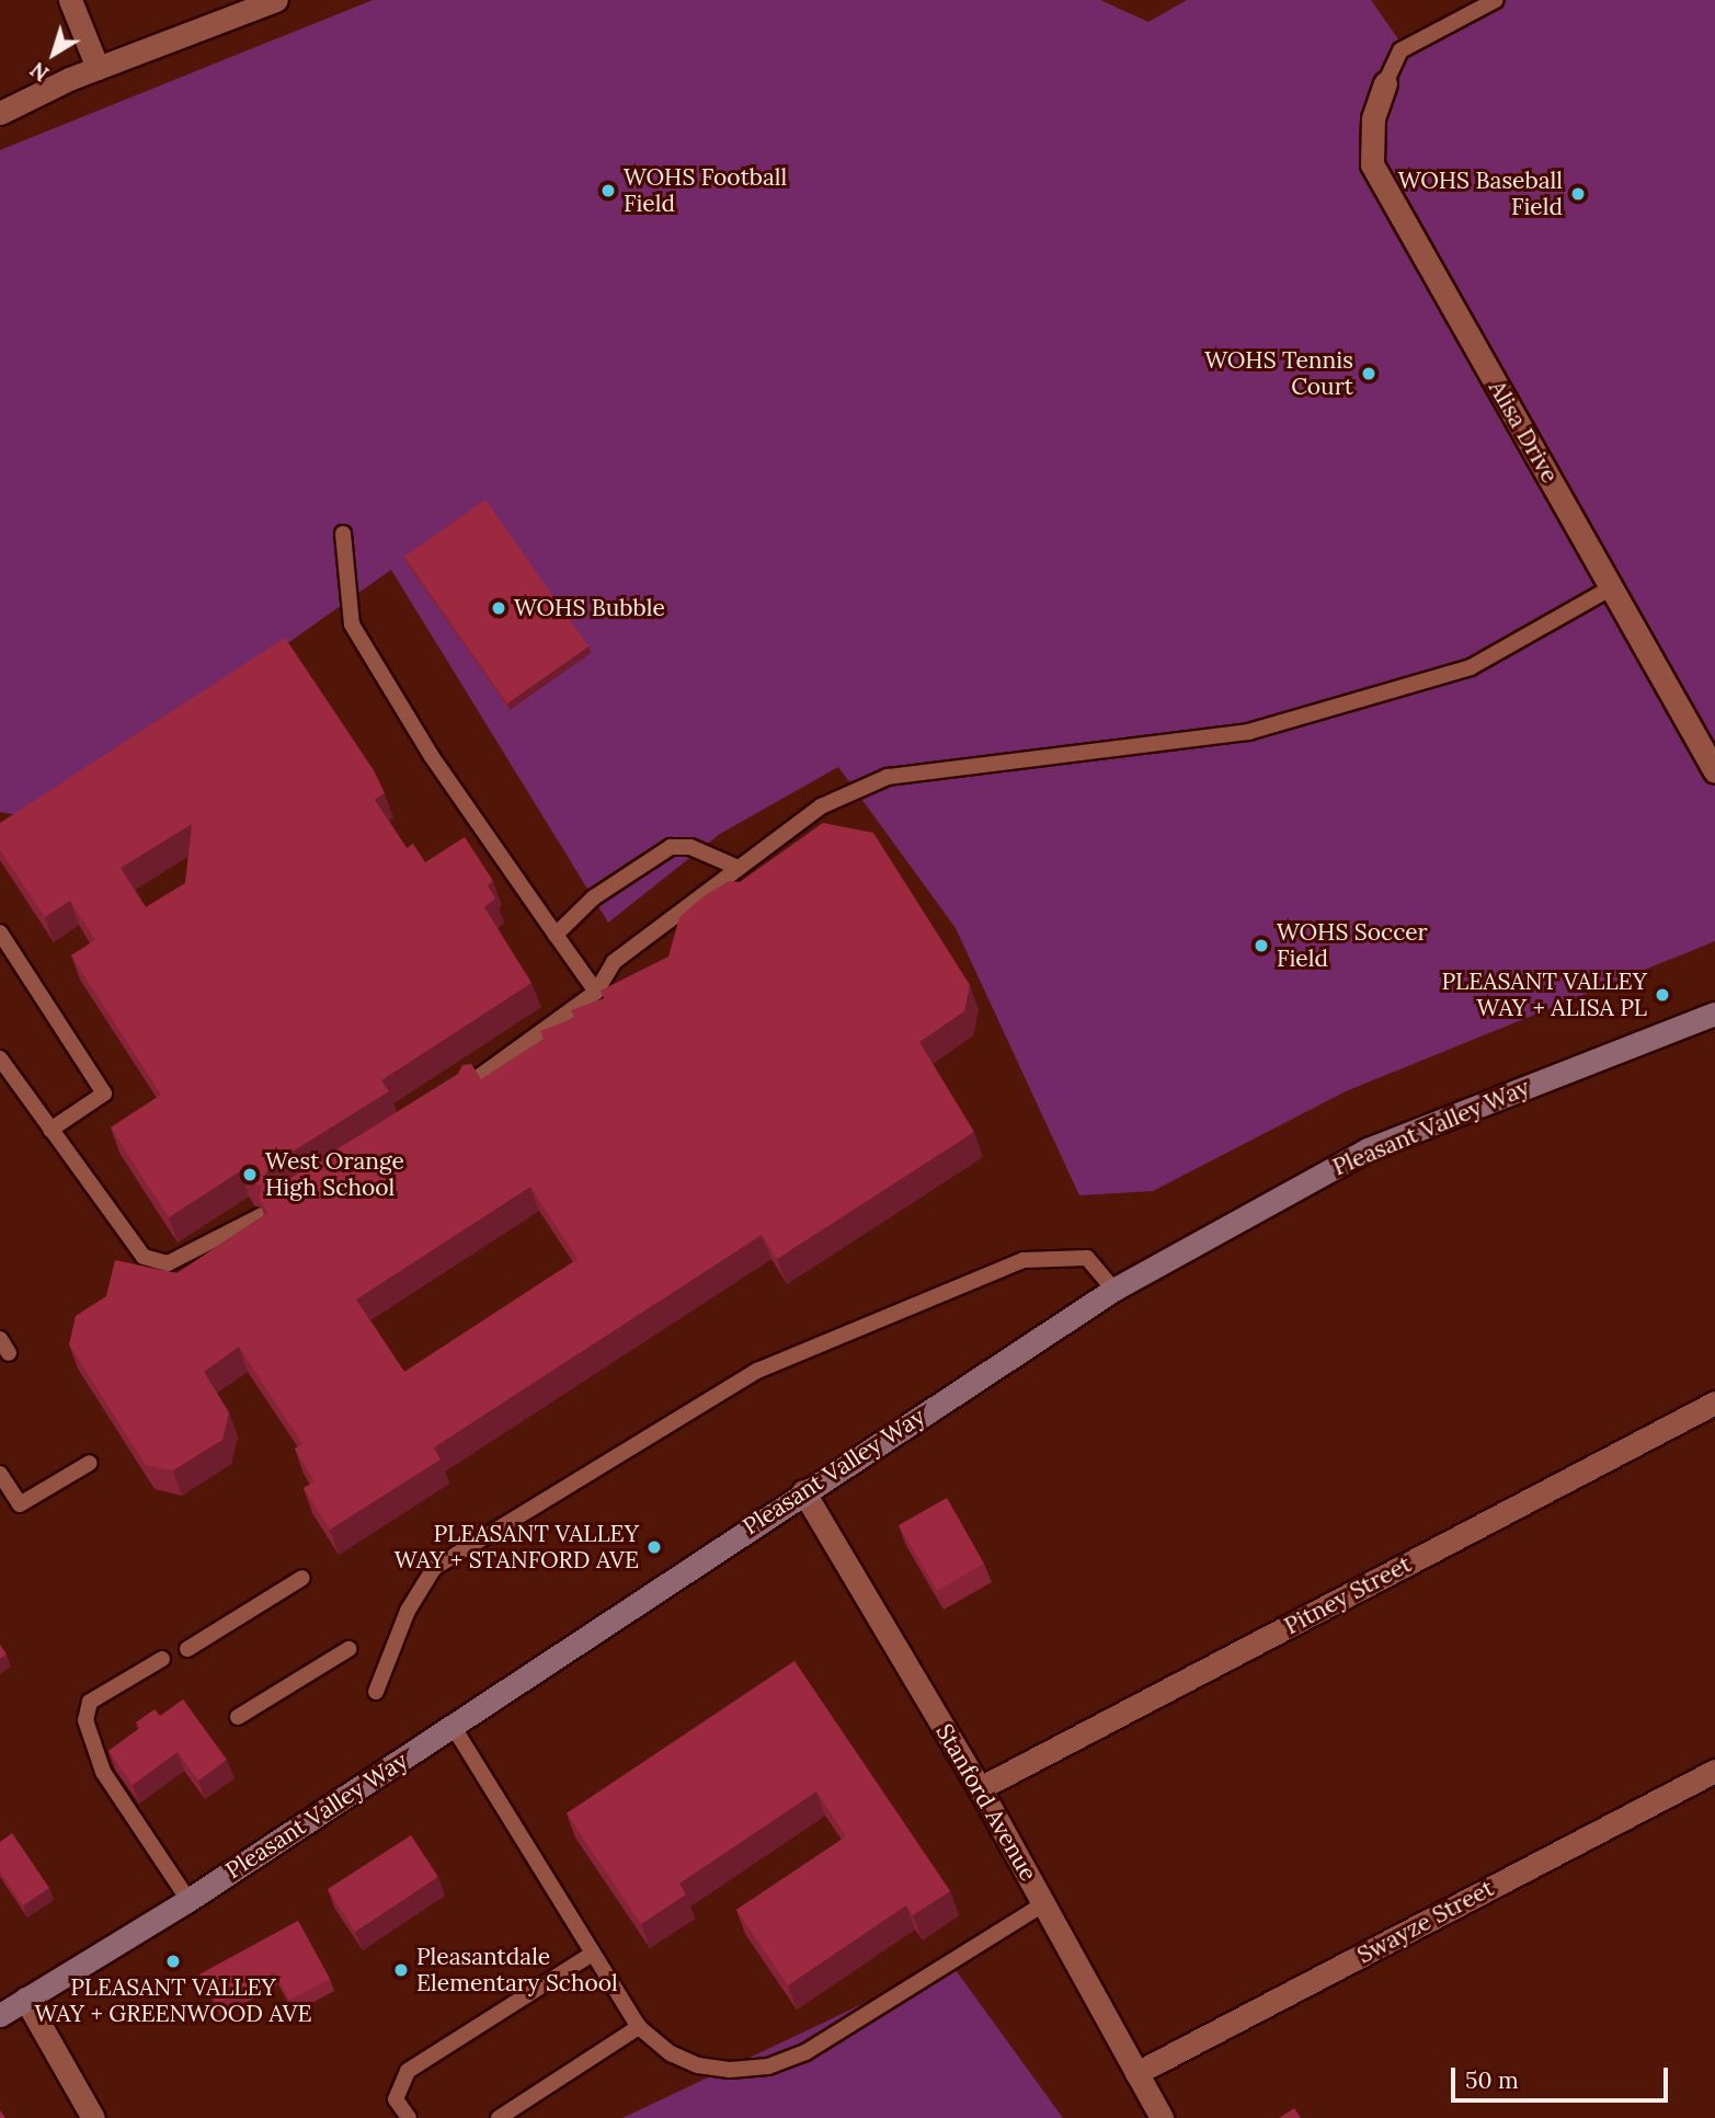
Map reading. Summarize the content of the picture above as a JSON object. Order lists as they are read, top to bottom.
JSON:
{
  "streets": {
    "main road": ["Pleasant Valley Way"],
    "street": [
      "Alisa Drive",
      "Pitney Street",
      "Stanford Avenue",
      "Swayze Street"
    ]
  },
  "crossings": [
    ["Pleasant Valley Way", "Stanford Avenue"],
    ["Pitney Street", "Stanford Avenue"],
    ["Stanford Avenue", "Swayze Street"]
  ],
  "places": [
    "WOHS Football Field",
    "WOHS Baseball Field",
    "WOHS Tennis Court",
    "WOHS Bubble",
    "WOHS Soccer Field",
    "PLEASANT VALLEY WAY + ALISA PL",
    "West Orange High School",
    "PLEASANT VALLEY WAY + STANFORD AVE",
    "PLEASANT VALLEY WAY + GREENWOOD AVE",
    "Pleasantdale Elementary School"
  ],
  "scale_bar": "50 m",
  "north": "bottom left"
}
